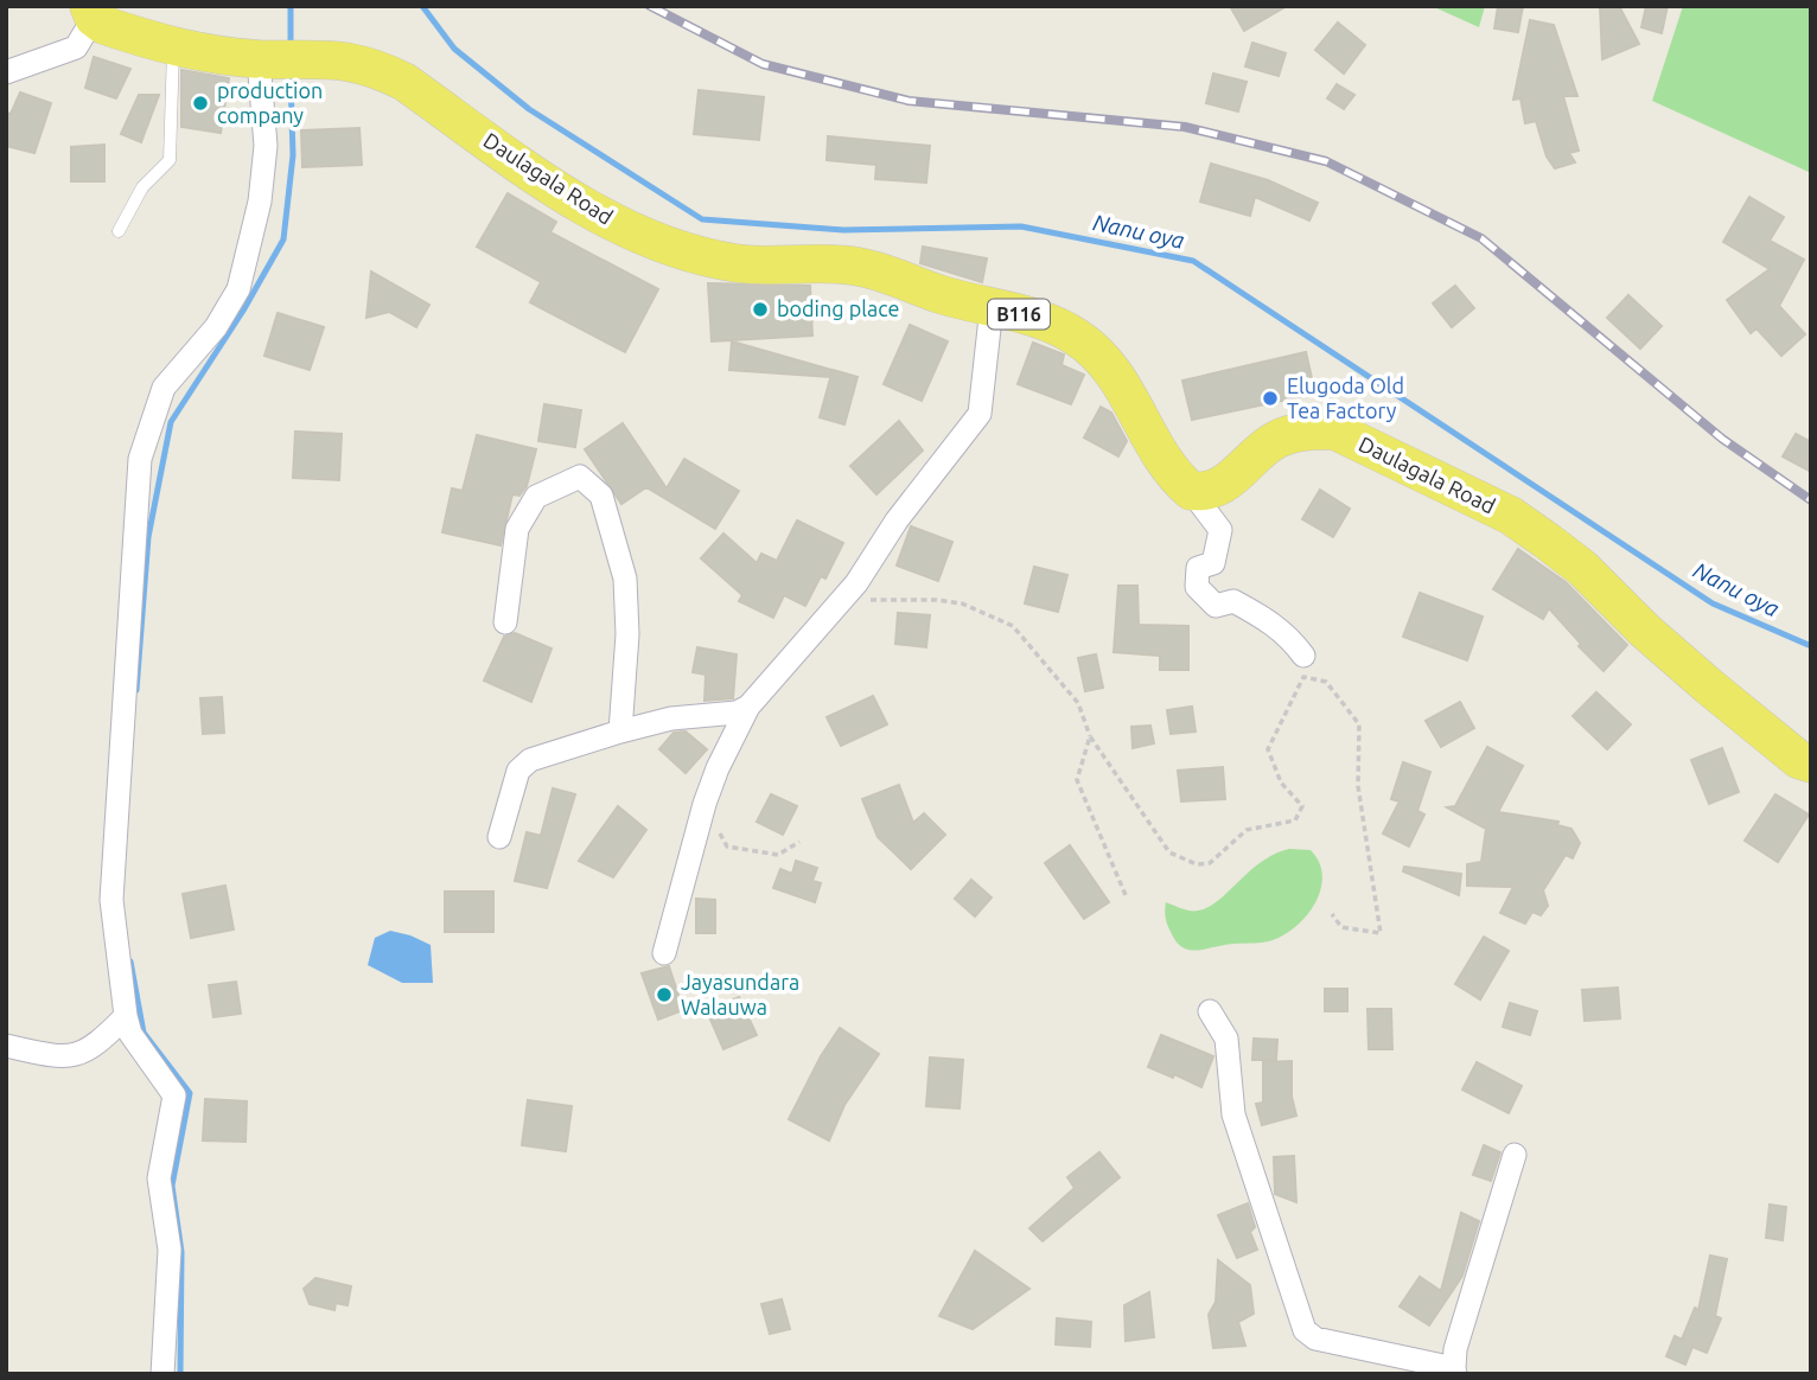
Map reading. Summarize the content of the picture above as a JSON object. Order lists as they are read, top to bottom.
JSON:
{
  "streets": {
    "main road": ["Daulagala Road", "B116"]
  },
  "water": ["Nanu oya"],
  "places": [
    "production company",
    "boding place",
    "Elugoda Old Tea Factory",
    "Jayasundara Walauwa"
  ]
}
